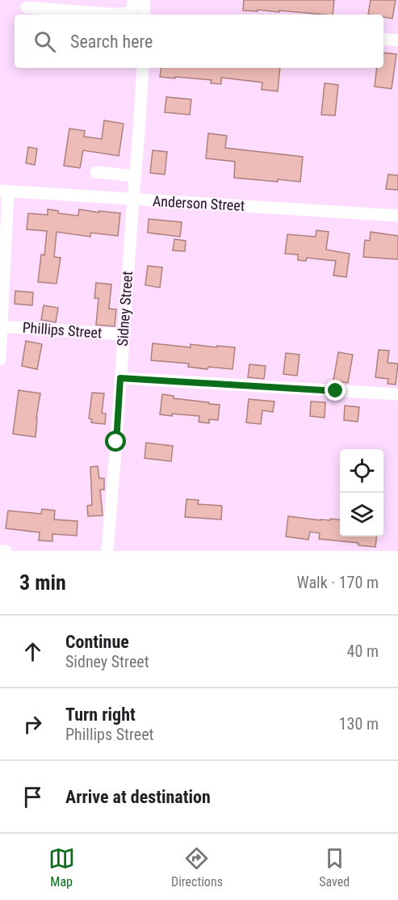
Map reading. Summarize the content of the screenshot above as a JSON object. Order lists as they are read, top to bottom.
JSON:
{
  "streets": {
    "street": ["Anderson Street", "Sidney Street", "Phillips Street"]
  },
  "crossings": [
    ["Anderson Street", "Sidney Street"],
    ["Sidney Street", "Phillips Street"]
  ],
  "page": {
    "search": "Search here",
    "heading": ["3 min", "Walk · 170 m"],
    "list": [
      ["Continue", "Sidney Street", "40 m"],
      ["Turn right", "Phillips Street", "130 m"],
      "Arrive at destination"
    ],
    "nav": ["Map", "Directions", "Saved"]
  }
}
